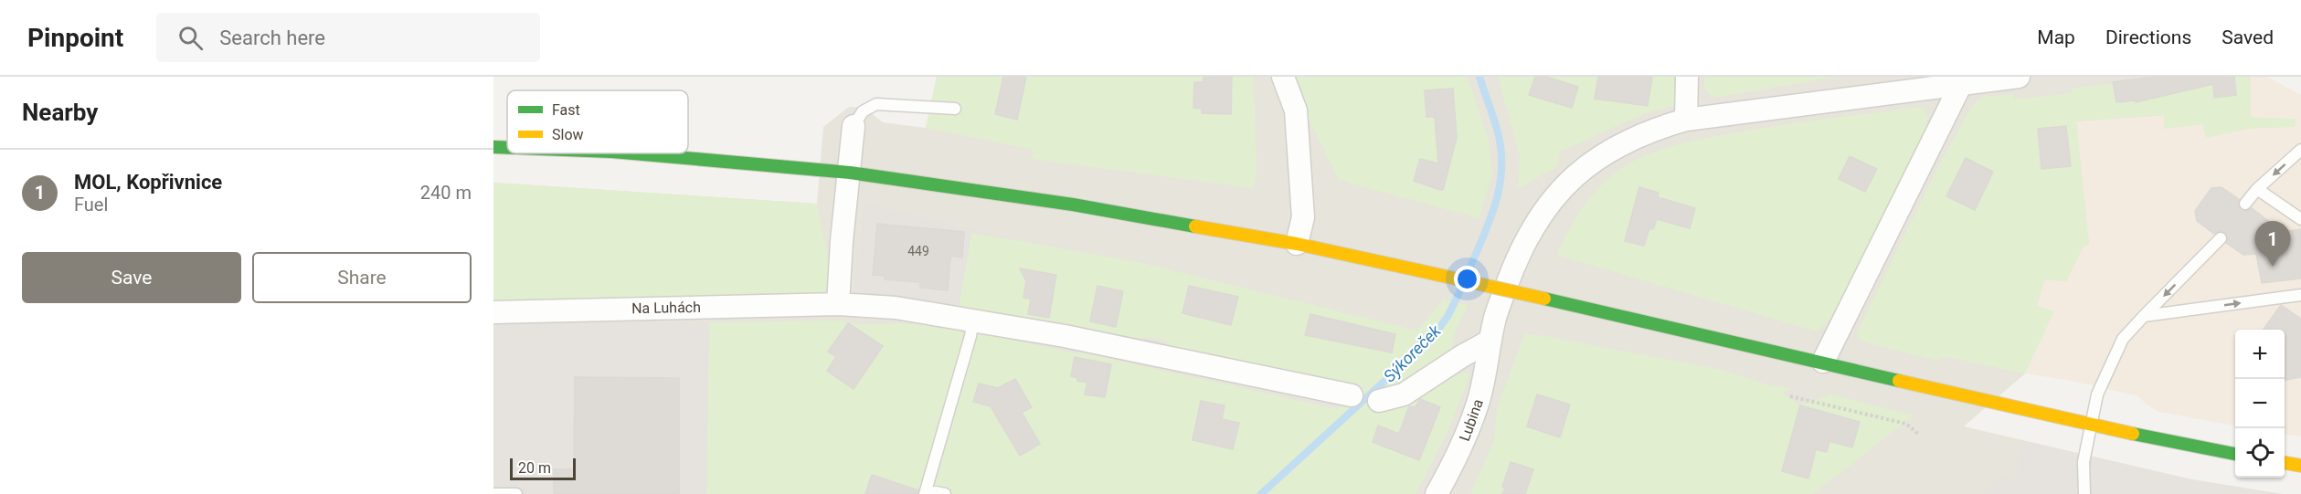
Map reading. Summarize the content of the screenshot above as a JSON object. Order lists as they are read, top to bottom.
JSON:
{
  "streets": {
    "street": ["Na Luhách", "Lubina"]
  },
  "water": ["Sýkoreček"],
  "house_numbers": ["449"],
  "legend": ["Fast", "Slow"],
  "scale_bar": "20 m",
  "page": {
    "header": "Pinpoint",
    "search": "Search here",
    "nav": ["Map", "Directions", "Saved"],
    "heading": "Nearby",
    "list": [
      {
        "mark": "1",
        "name": "MOL, Kopřivnice",
        "note": "Fuel",
        "value": "240 m"
      }
    ],
    "pins": "1",
    "buttons": ["Save", "Share"],
    "map_buttons": ["+", "−"],
    "scale": "20 m"
  }
}
